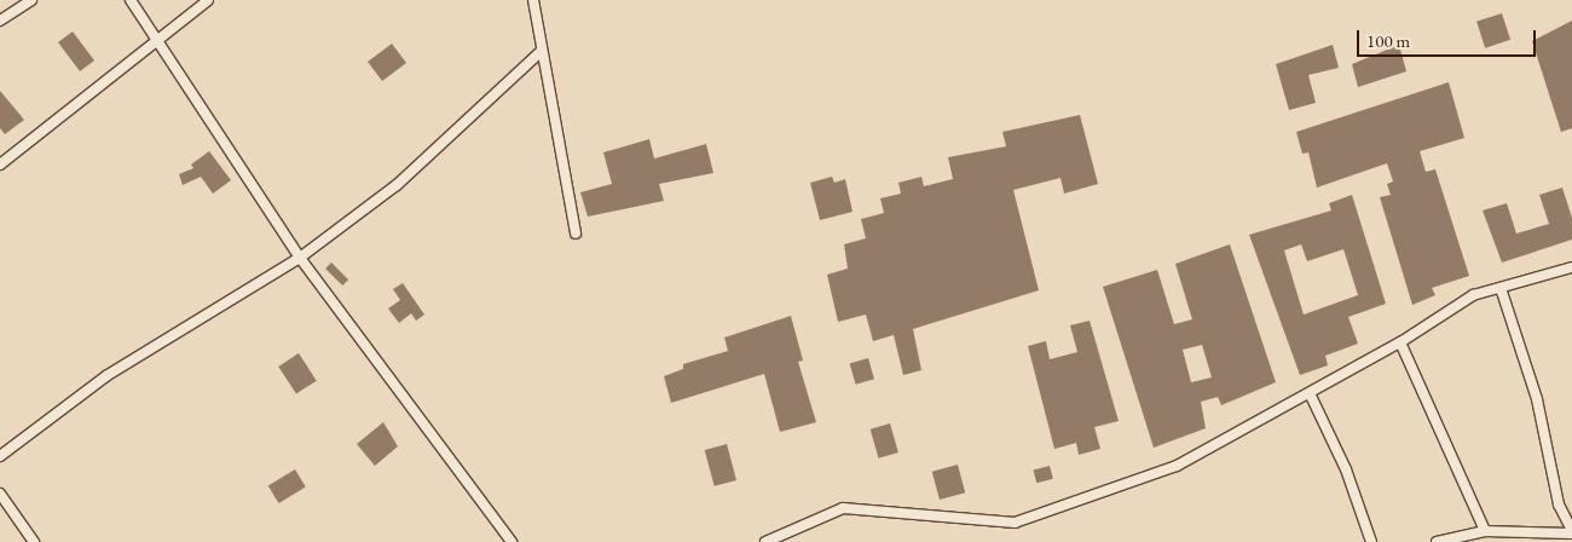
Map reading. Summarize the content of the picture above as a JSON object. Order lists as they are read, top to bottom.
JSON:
{
  "scale_bar": "100 m"
}
